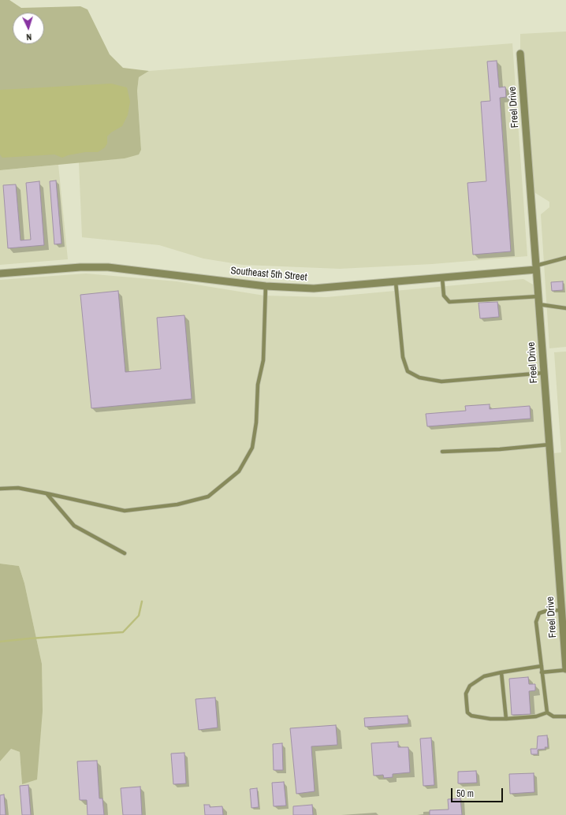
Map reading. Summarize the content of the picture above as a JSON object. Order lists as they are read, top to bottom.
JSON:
{
  "streets": {
    "street": ["Freel Drive", "Southeast 5th Street"]
  },
  "crossings": [
    ["Freel Drive", "Southeast 5th Street"]
  ],
  "scale_bar": "50 m",
  "north": "bottom"
}
